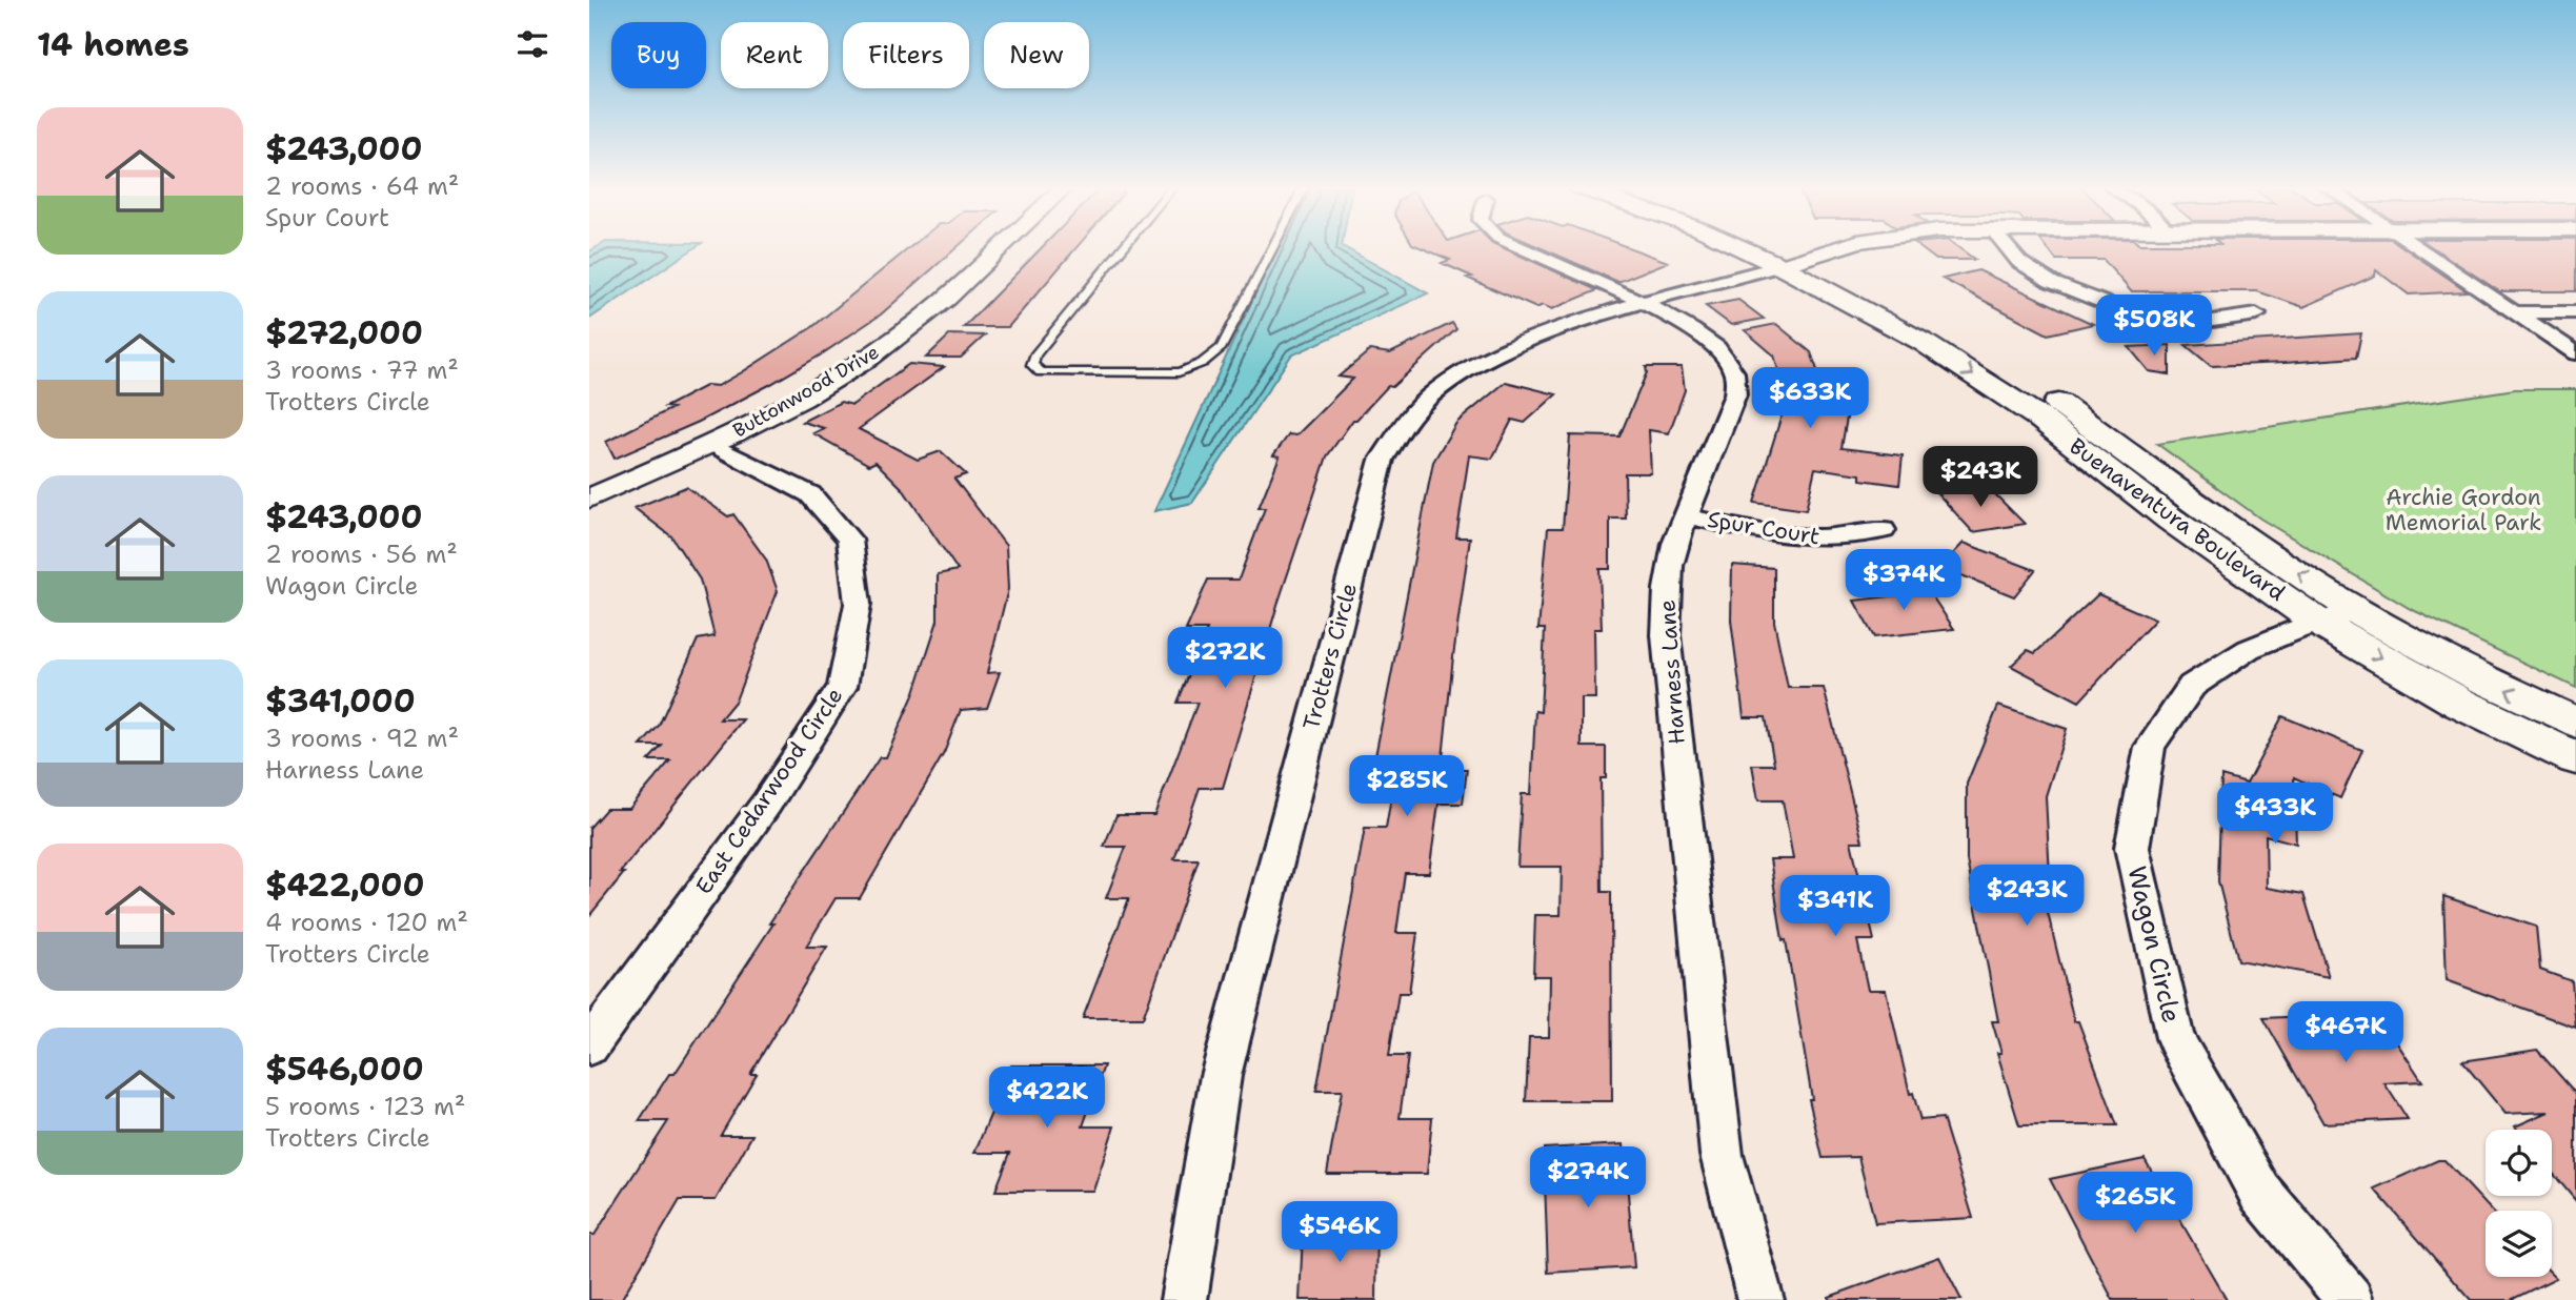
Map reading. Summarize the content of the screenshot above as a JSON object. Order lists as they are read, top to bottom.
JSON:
{
  "streets": {
    "main road": ["Buenaventura Boulevard"],
    "street": [
      "Buttonwood Drive",
      "Spur Court",
      "Trotters Circle",
      "Harness Lane",
      "East Cedarwood Circle",
      "Wagon Circle"
    ]
  },
  "crossings": [
    ["Buttonwood Drive", "East Cedarwood Circle"],
    ["Buenaventura Boulevard", "Trotters Circle"],
    ["Buenaventura Boulevard", "Wagon Circle"],
    ["Spur Court", "Harness Lane"],
    ["Trotters Circle", "Harness Lane"]
  ],
  "parks": ["Archie Gordon Memorial Park"],
  "page": {
    "heading": "14 homes",
    "chip": [
      "Buy",
      "Rent",
      "Filters",
      "New"
    ],
    "list": [
      {
        "name": "$243,000",
        "note": "2 rooms · 64 m² · Spur Court"
      },
      {
        "name": "$272,000",
        "note": "3 rooms · 77 m² · Trotters Circle"
      },
      {
        "name": "$243,000",
        "note": "2 rooms · 56 m² · Wagon Circle"
      },
      {
        "name": "$341,000",
        "note": "3 rooms · 92 m² · Harness Lane"
      },
      {
        "name": "$422,000",
        "note": "4 rooms · 120 m² · Trotters Circle"
      },
      {
        "name": "$546,000",
        "note": "5 rooms · 123 m² · Trotters Circle"
      }
    ],
    "price": [
      "$508K",
      "$633K",
      "$243K",
      "$374K",
      "$272K",
      "$285K",
      "$433K",
      "$243K",
      "$341K",
      "$467K",
      "$422K",
      "$274K",
      "$265K",
      "$546K"
    ]
  }
}
